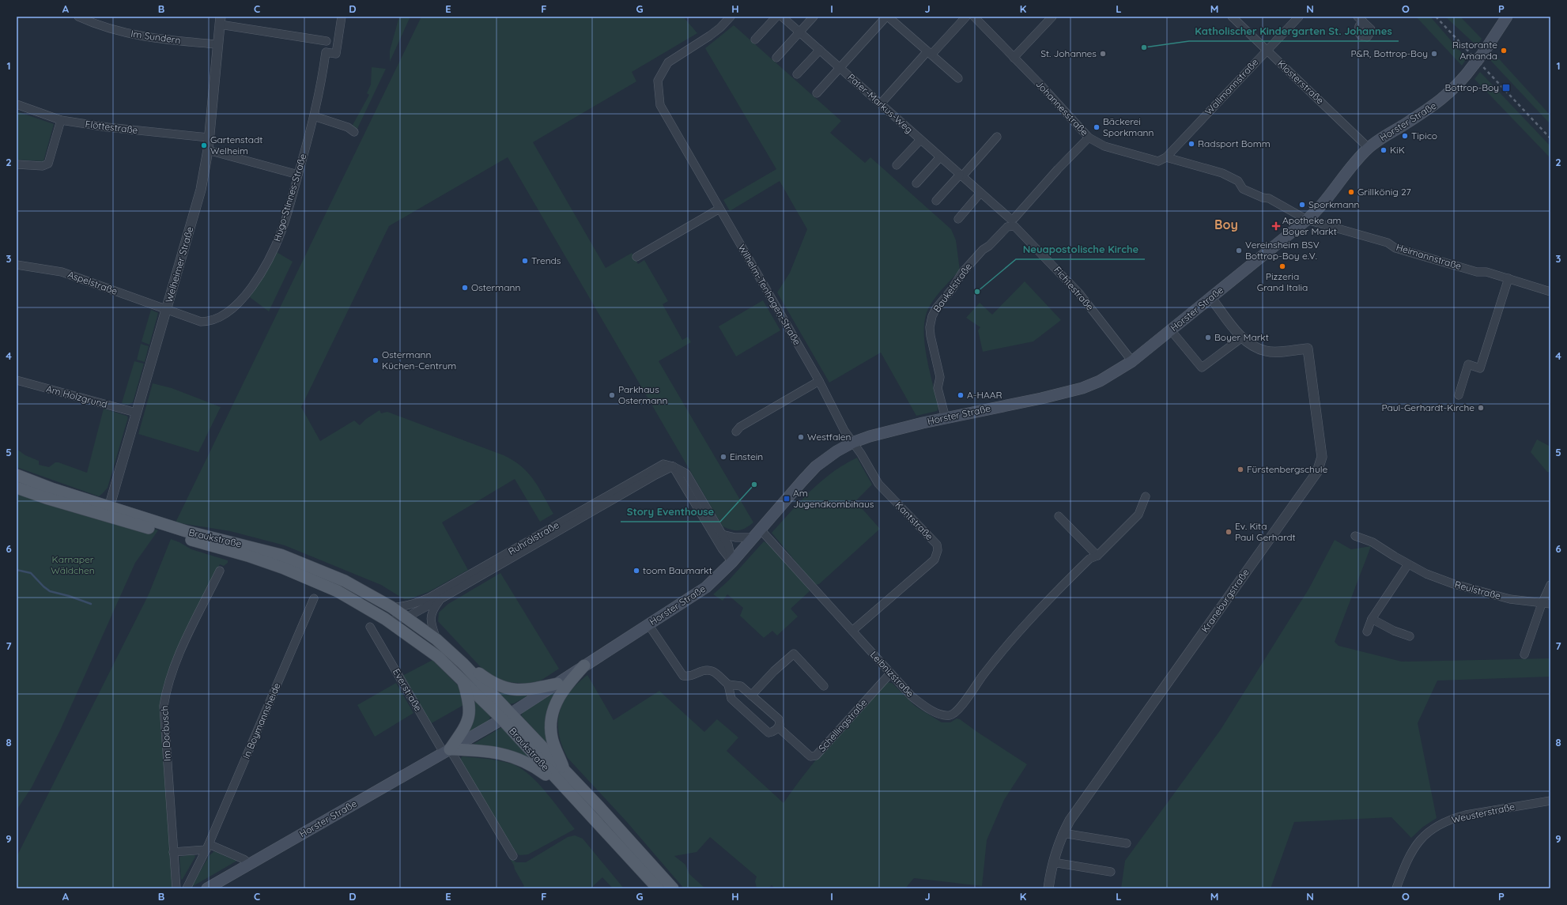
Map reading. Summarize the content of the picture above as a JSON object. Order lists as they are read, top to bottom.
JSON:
{
  "streets": {
    "main road": ["Horster Straße", "Braukstraße"],
    "street": [
      "Im Sundern",
      "Klosterstraße",
      "Wallmannstraße",
      "Pater-Markus-Weg",
      "Johannesstraße",
      "Flöttestraße",
      "Hugo-Stinnes-Straße",
      "Heimannstraße",
      "Welheimer Straße",
      "Aspelstraße",
      "Baukelstraße",
      "Fichtestraße",
      "Wilhelm-Tenhagen-Straße",
      "Am Holzgrund",
      "Kantstraße",
      "Ruhrölstraße",
      "Reulstraße",
      "Kraneburgstraße",
      "Leibnizstraße",
      "Everstraße",
      "In Boymannsheide",
      "Schellingstraße",
      "Im Dorbusch",
      "Weusterstraße"
    ]
  },
  "crossings": [
    ["Im Sundern", "Welheimer Straße"],
    ["Klosterstraße", "Wallmannstraße"],
    ["Klosterstraße", "Horster Straße"],
    ["Wallmannstraße", "Johannesstraße"],
    ["Pater-Markus-Weg", "Johannesstraße"],
    ["Johannesstraße", "Horster Straße"],
    ["Johannesstraße", "Heimannstraße"],
    ["Horster Straße", "Heimannstraße"],
    ["Horster Straße", "Baukelstraße"],
    ["Horster Straße", "Fichtestraße"],
    ["Horster Straße", "Wilhelm-Tenhagen-Straße"],
    ["Horster Straße", "Kantstraße"],
    ["Horster Straße", "Braukstraße"],
    ["Horster Straße", "Leibnizstraße"],
    ["Horster Straße", "Everstraße"],
    ["Flöttestraße", "Welheimer Straße"],
    ["Hugo-Stinnes-Straße", "Welheimer Straße"],
    ["Hugo-Stinnes-Straße", "Aspelstraße"],
    ["Welheimer Straße", "Aspelstraße"],
    ["Welheimer Straße", "Am Holzgrund"],
    ["Welheimer Straße", "Braukstraße"],
    ["Baukelstraße", "Fichtestraße"],
    ["Wilhelm-Tenhagen-Straße", "Kantstraße"],
    ["Kantstraße", "Leibnizstraße"],
    ["Braukstraße", "Ruhrölstraße"],
    ["Leibnizstraße", "Schellingstraße"]
  ],
  "districts": ["Boy"],
  "parks": ["Karnaper Wäldchen"],
  "places": {
    "other": [
      "Katholischer Kindergarten St. Johannes",
      "Ristorante Amanda",
      "St. Johannes",
      "P&R, Bottrop-Boy",
      "Bäckerei Sporkmann",
      "Tipico",
      "Radsport Bomm",
      "Gartenstadt Welheim",
      "KiK",
      "Grillkönig 27",
      "Sporkmann",
      "Vereinsheim BSV Bottrop-Boy e.V.",
      "Trends",
      "Pizzeria Grand Italia",
      "Ostermann",
      "Neuapostolische Kirche",
      "Boyer Markt",
      "Ostermann Küchen-Centrum",
      "Parkhaus Ostermann",
      "A-HAAR",
      "Paul-Gerhardt-Kirche",
      "Westfalen",
      "Einstein",
      "Fürstenbergschule",
      "Story Eventhouse",
      "Ev. Kita Paul Gerhardt",
      "toom Baumarkt"
    ],
    "transit": ["Bottrop-Boy", "Am Jugendkombihaus"],
    "health": ["Apotheke am Boyer Markt"]
  },
  "grid": {
    "columns": [
      "A",
      "B",
      "C",
      "D",
      "E",
      "F",
      "G",
      "H",
      "I",
      "J",
      "K",
      "L",
      "M",
      "N",
      "O",
      "P"
    ],
    "rows": [
      "1",
      "2",
      "3",
      "4",
      "5",
      "6",
      "7",
      "8",
      "9"
    ]
  }
}
